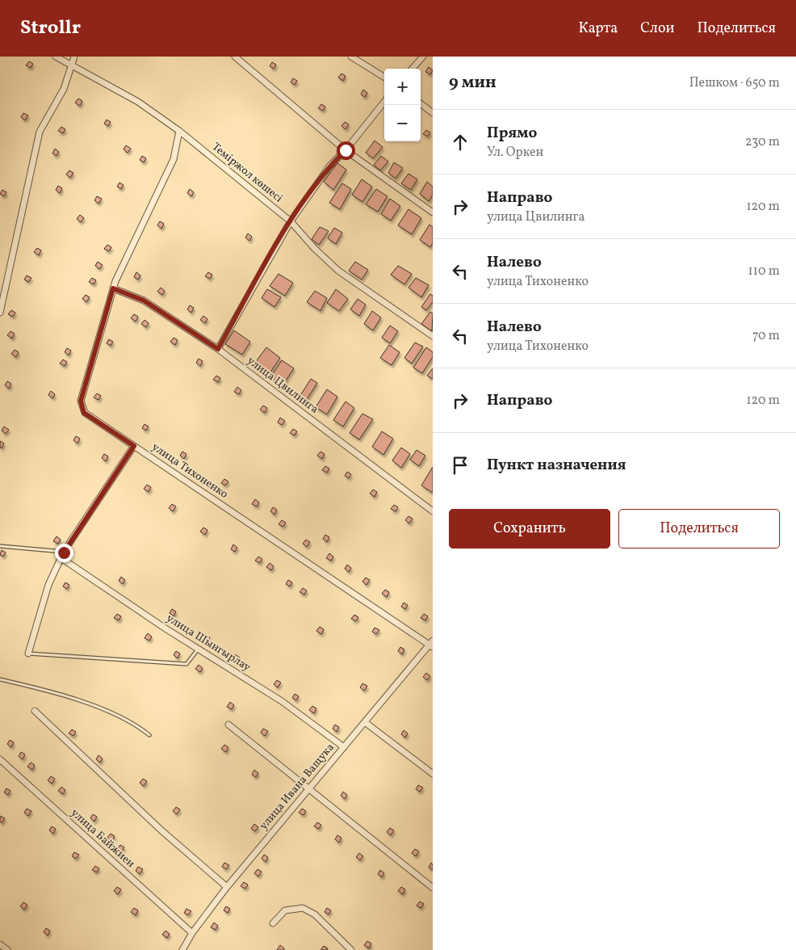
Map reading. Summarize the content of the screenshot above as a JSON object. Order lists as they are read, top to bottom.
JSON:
{
  "streets": {
    "street": [
      "Теміржол көшесі",
      "улица Цвилинга",
      "улица Тихоненко",
      "улица Шынгырлау",
      "улица Ивана Ващука",
      "улица Байжиен"
    ]
  },
  "crossings": [
    ["Теміржол көшесі", "улица Тихоненко"],
    ["улица Цвилинга", "улица Тихоненко"],
    ["улица Тихоненко", "улица Ивана Ващука"],
    ["улица Шынгырлау", "улица Ивана Ващука"],
    ["улица Ивана Ващука", "улица Байжиен"]
  ],
  "page": {
    "header": "Strollr",
    "nav": ["Карта", "Слои", "Поделиться"],
    "heading": ["9 мин", "Пешком · 650 m"],
    "map_buttons": ["+", "−"],
    "list": [
      ["Прямо", "Ул. Оркен", "230 m"],
      ["Направо", "улица Цвилинга", "120 m"],
      ["Налево", "улица Тихоненко", "110 m"],
      ["Налево", "улица Тихоненко", "70 m"],
      ["Направо", "120 m"],
      "Пункт назначения"
    ],
    "buttons": ["Сохранить", "Поделиться"]
  }
}
